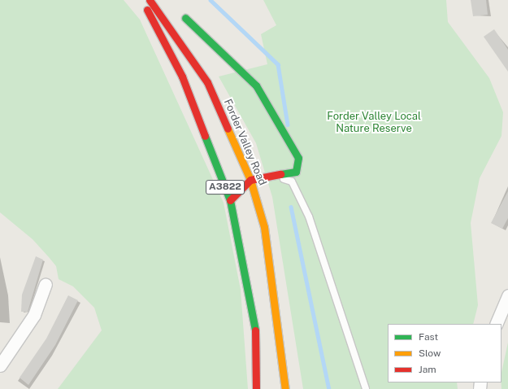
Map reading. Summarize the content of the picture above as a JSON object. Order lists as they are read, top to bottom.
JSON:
{
  "streets": {
    "main road": ["Forder Valley Road", "A3822"]
  },
  "parks": ["Forder Valley Local Nature Reserve"],
  "legend": ["Fast", "Slow", "Jam"]
}
